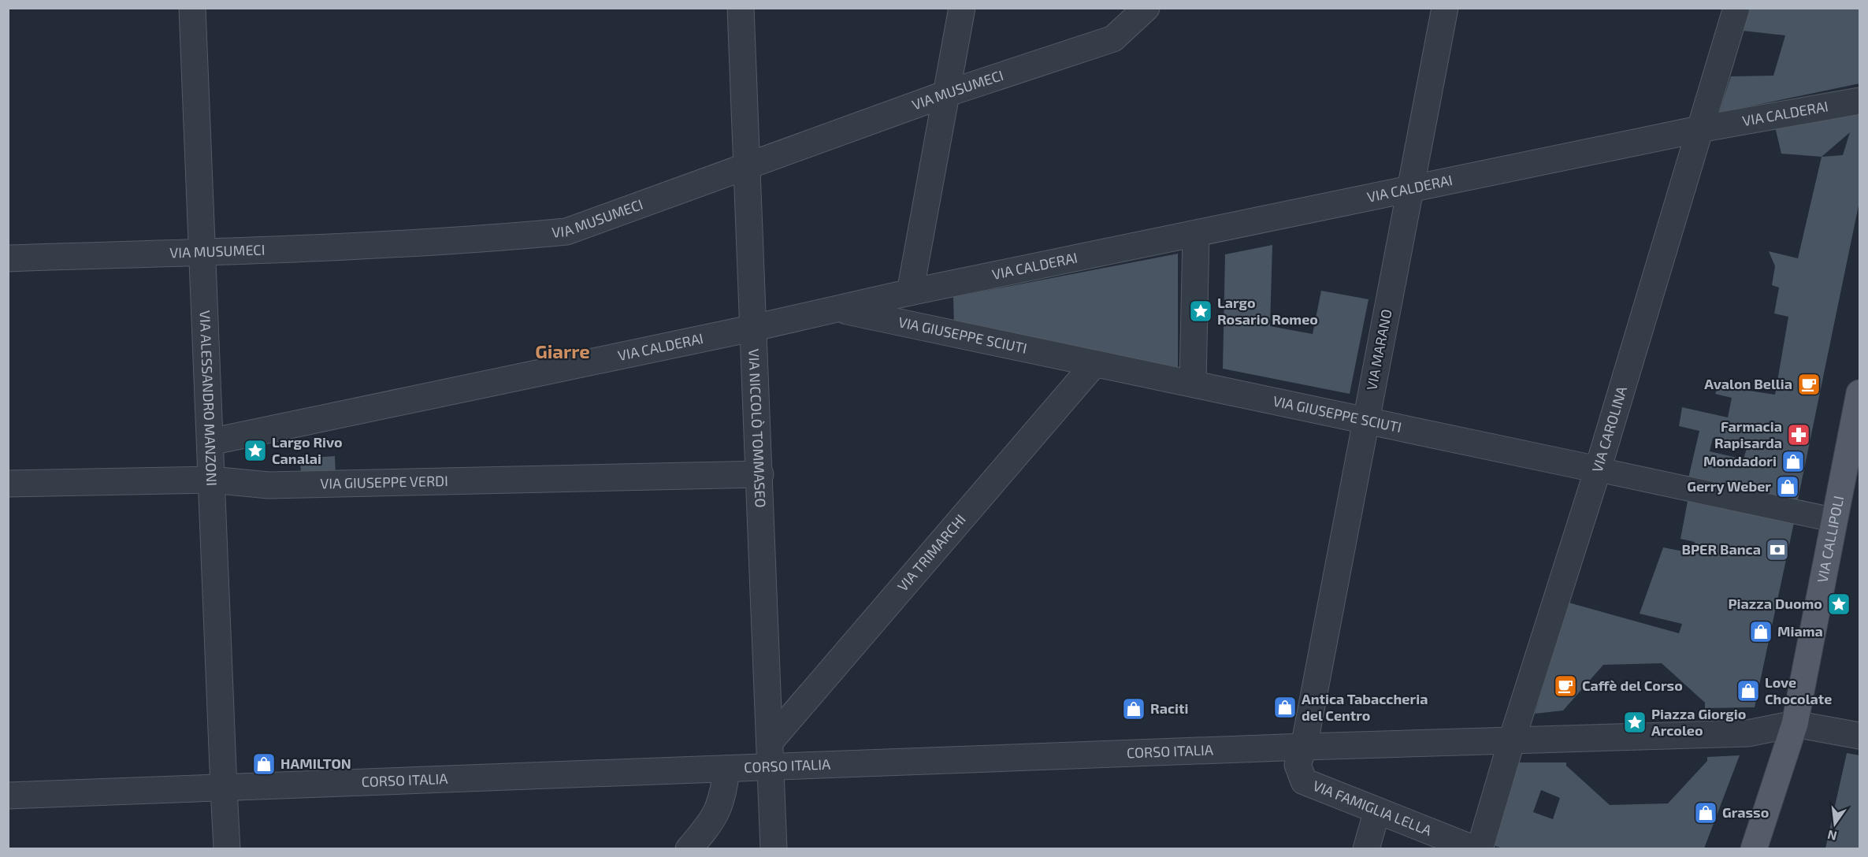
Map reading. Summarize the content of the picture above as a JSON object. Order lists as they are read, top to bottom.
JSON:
{
  "streets": {
    "main road": ["VIA CALLIPOLI"],
    "street": [
      "VIA MUSUMECI",
      "VIA CALDERAI",
      "VIA GIUSEPPE SCIUTI",
      "VIA MARANO",
      "VIA ALESSANDRO MANZONI",
      "VIA NICCOLÒ TOMMASEO",
      "VIA CAROLINA",
      "VIA GIUSEPPE VERDI",
      "VIA TRIMARCHI",
      "CORSO ITALIA",
      "VIA FAMIGLIA LELLA"
    ]
  },
  "crossings": [
    ["VIA MUSUMECI", "VIA ALESSANDRO MANZONI"],
    ["VIA MUSUMECI", "VIA NICCOLÒ TOMMASEO"],
    ["VIA CALDERAI", "VIA GIUSEPPE SCIUTI"],
    ["VIA CALDERAI", "VIA MARANO"],
    ["VIA CALDERAI", "VIA ALESSANDRO MANZONI"],
    ["VIA CALDERAI", "VIA NICCOLÒ TOMMASEO"],
    ["VIA CALDERAI", "VIA CAROLINA"],
    ["VIA GIUSEPPE SCIUTI", "VIA MARANO"],
    ["VIA GIUSEPPE SCIUTI", "VIA CAROLINA"],
    ["VIA GIUSEPPE SCIUTI", "VIA CALLIPOLI"],
    ["VIA GIUSEPPE SCIUTI", "VIA TRIMARCHI"],
    ["VIA MARANO", "CORSO ITALIA"],
    ["VIA MARANO", "VIA FAMIGLIA LELLA"],
    ["VIA ALESSANDRO MANZONI", "VIA GIUSEPPE VERDI"],
    ["VIA ALESSANDRO MANZONI", "CORSO ITALIA"],
    ["VIA NICCOLÒ TOMMASEO", "VIA GIUSEPPE VERDI"],
    ["VIA NICCOLÒ TOMMASEO", "VIA TRIMARCHI"],
    ["VIA NICCOLÒ TOMMASEO", "CORSO ITALIA"],
    ["VIA CAROLINA", "CORSO ITALIA"],
    ["VIA CALLIPOLI", "CORSO ITALIA"],
    ["CORSO ITALIA", "VIA FAMIGLIA LELLA"]
  ],
  "districts": ["Giarre"],
  "places": {
    "place": [
      "Largo Rosario Romeo",
      "Largo Rivo Canalai",
      "Piazza Duomo",
      "Piazza Giorgio Arcoleo"
    ],
    "cafe": ["Avalon Bellia", "Caffè del Corso"],
    "pharmacy": ["Farmacia Rapisarda"],
    "shop": [
      "Mondadori",
      "Gerry Weber",
      "Miama",
      "Love Chocolate",
      "Antica Tabaccheria del Centro",
      "Raciti",
      "HAMILTON",
      "Grasso"
    ],
    "bank": ["BPER Banca"]
  },
  "north": "bottom"
}
